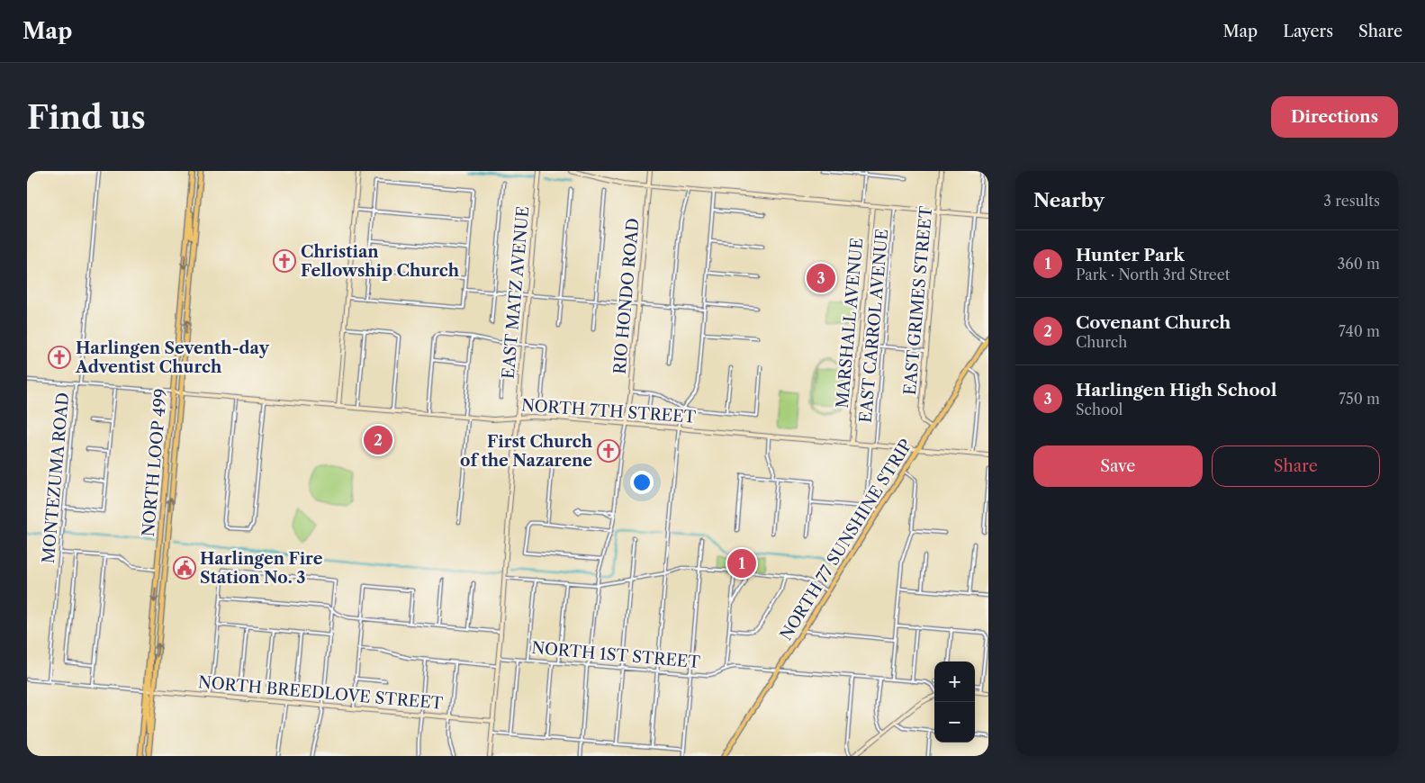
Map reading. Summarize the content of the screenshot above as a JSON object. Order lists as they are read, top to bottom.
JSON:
{
  "streets": {
    "main road": ["NORTH LOOP 499", "NORTH 77 SUNSHINE STRIP"],
    "street": [
      "EAST MATZ AVENUE",
      "RIO HONDO ROAD",
      "EAST GRIMES STREET",
      "MARSHALL AVENUE",
      "EAST CARROL AVENUE",
      "NORTH 7TH STREET",
      "MONTEZUMA ROAD",
      "NORTH 1ST STREET",
      "NORTH BREEDLOVE STREET"
    ]
  },
  "crossings": [
    ["EAST MATZ AVENUE", "NORTH 7TH STREET"],
    ["EAST MATZ AVENUE", "NORTH 1ST STREET"],
    ["EAST MATZ AVENUE", "NORTH BREEDLOVE STREET"],
    ["RIO HONDO ROAD", "NORTH 7TH STREET"],
    ["EAST GRIMES STREET", "NORTH 77 SUNSHINE STRIP"],
    ["MARSHALL AVENUE", "NORTH 7TH STREET"],
    ["EAST CARROL AVENUE", "NORTH 7TH STREET"],
    ["NORTH 7TH STREET", "NORTH LOOP 499"],
    ["NORTH 7TH STREET", "NORTH 77 SUNSHINE STRIP"],
    ["NORTH LOOP 499", "NORTH BREEDLOVE STREET"],
    ["NORTH 77 SUNSHINE STRIP", "NORTH 1ST STREET"]
  ],
  "places": {
    "church": ["Christian Fellowship Church", "Harlingen Seventh-day Adventist Church", "First Church of the Nazarene"],
    "public building": ["Harlingen Fire Station No. 3"]
  },
  "page": {
    "header": "Map",
    "nav": ["Map", "Layers", "Share"],
    "buttons": [
      "Directions",
      ["Save", "Share"]
    ],
    "title": "Find us",
    "heading": ["Nearby", "3 results"],
    "list": [
      {
        "mark": "1",
        "name": "Hunter Park",
        "note": "Park · North 3rd Street",
        "value": "360 m"
      },
      {
        "mark": "2",
        "name": "Covenant Church",
        "note": "Church",
        "value": "740 m"
      },
      {
        "mark": "3",
        "name": "Harlingen High School",
        "note": "School",
        "value": "750 m"
      }
    ],
    "pins": ["3", "2", "1"],
    "map_buttons": ["+", "−"]
  }
}
